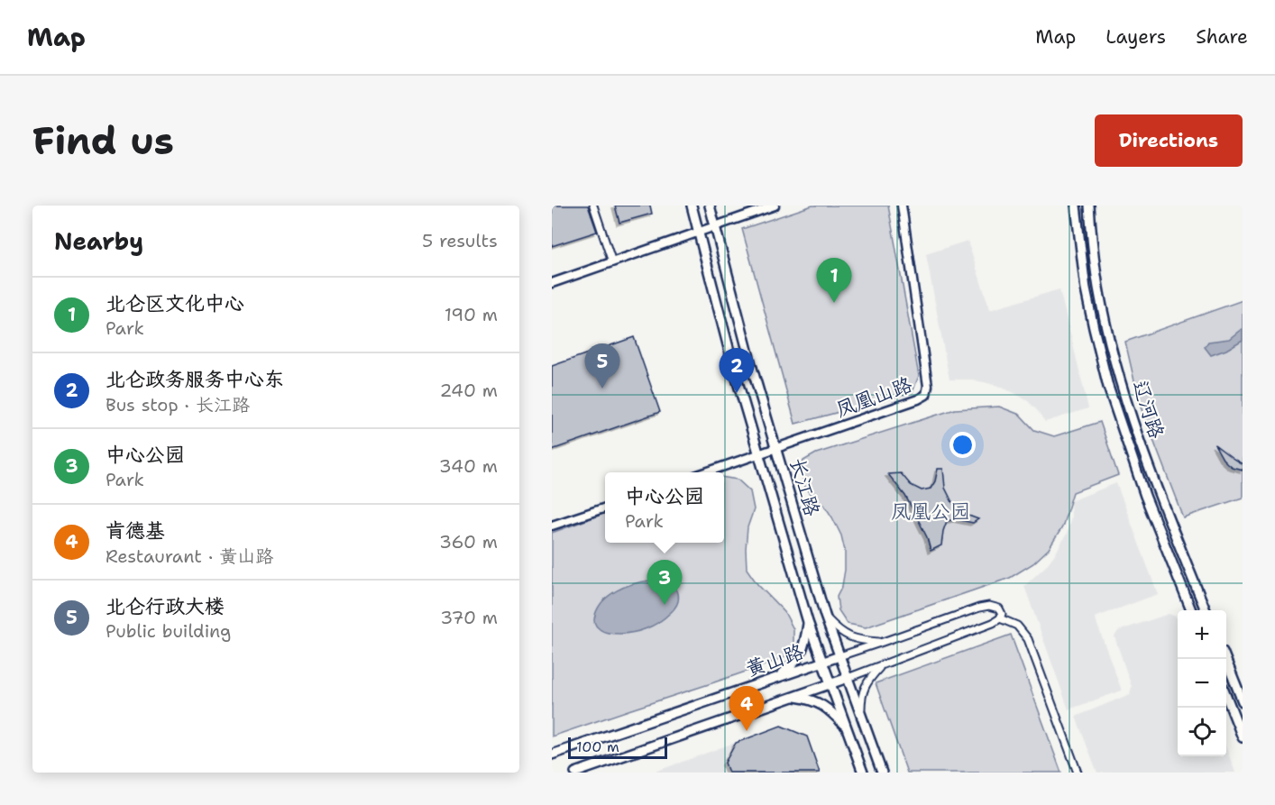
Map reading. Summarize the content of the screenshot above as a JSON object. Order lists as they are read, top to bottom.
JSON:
{
  "streets": {
    "main road": ["辽河路", "长江路", "黄山路"],
    "street": ["凤凰山路"]
  },
  "crossings": [
    ["凤凰山路", "长江路"],
    ["长江路", "黄山路"]
  ],
  "parks": ["凤凰公园"],
  "scale_bar": "100 m",
  "page": {
    "header": "Map",
    "nav": ["Map", "Layers", "Share"],
    "buttons": "Directions",
    "title": "Find us",
    "heading": ["Nearby", "5 results"],
    "pins": [
      "1",
      "5",
      "2",
      "3",
      "4"
    ],
    "list": [
      {
        "mark": "1",
        "name": "北仑区文化中心",
        "note": "Park",
        "value": "190 m"
      },
      {
        "mark": "2",
        "name": "北仑政务服务中心东",
        "note": "Bus stop · 长江路",
        "value": "240 m"
      },
      {
        "mark": "3",
        "name": "中心公园",
        "note": "Park",
        "value": "340 m"
      },
      {
        "mark": "4",
        "name": "肯德基",
        "note": "Restaurant · 黄山路",
        "value": "360 m"
      },
      {
        "mark": "5",
        "name": "北仑行政大楼",
        "note": "Public building",
        "value": "370 m"
      }
    ],
    "popup": ["中心公园", "Park"],
    "map_buttons": ["+", "−"],
    "scale": "100 m"
  }
}
